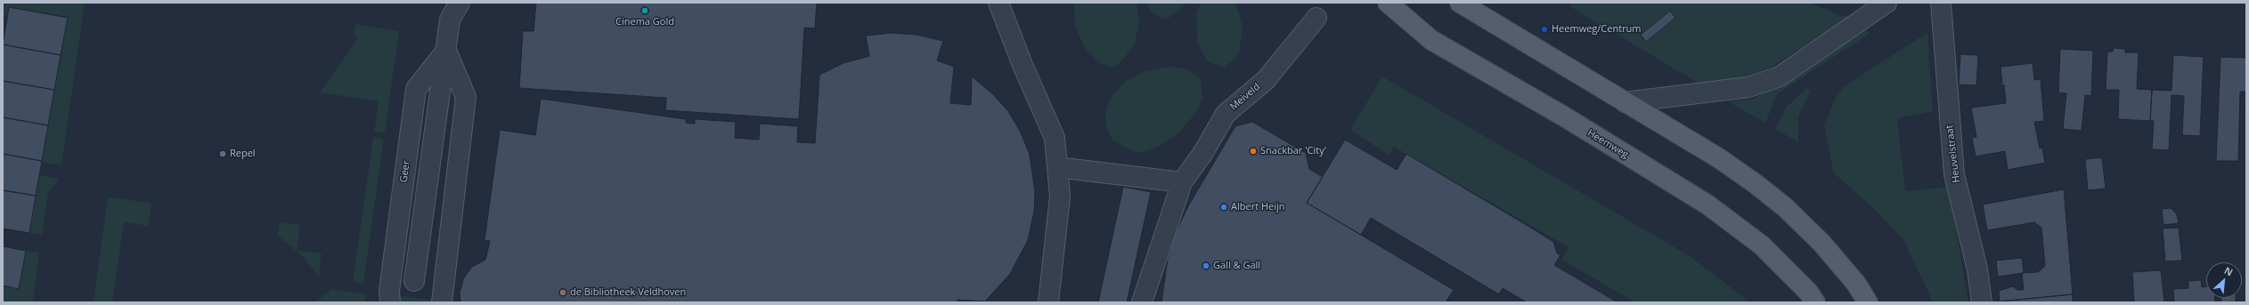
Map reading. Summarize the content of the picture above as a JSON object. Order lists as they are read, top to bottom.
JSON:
{
  "streets": {
    "main road": ["Heemweg"],
    "street": ["Meiveld", "Heuvelstraat", "Geer"]
  },
  "places": [
    "Cinema Gold",
    "Heemweg/Centrum",
    "Snackbar 'City'",
    "Repel",
    "Albert Heijn",
    "Gall & Gall",
    "de Bibliotheek Veldhoven"
  ],
  "north": "top right"
}
